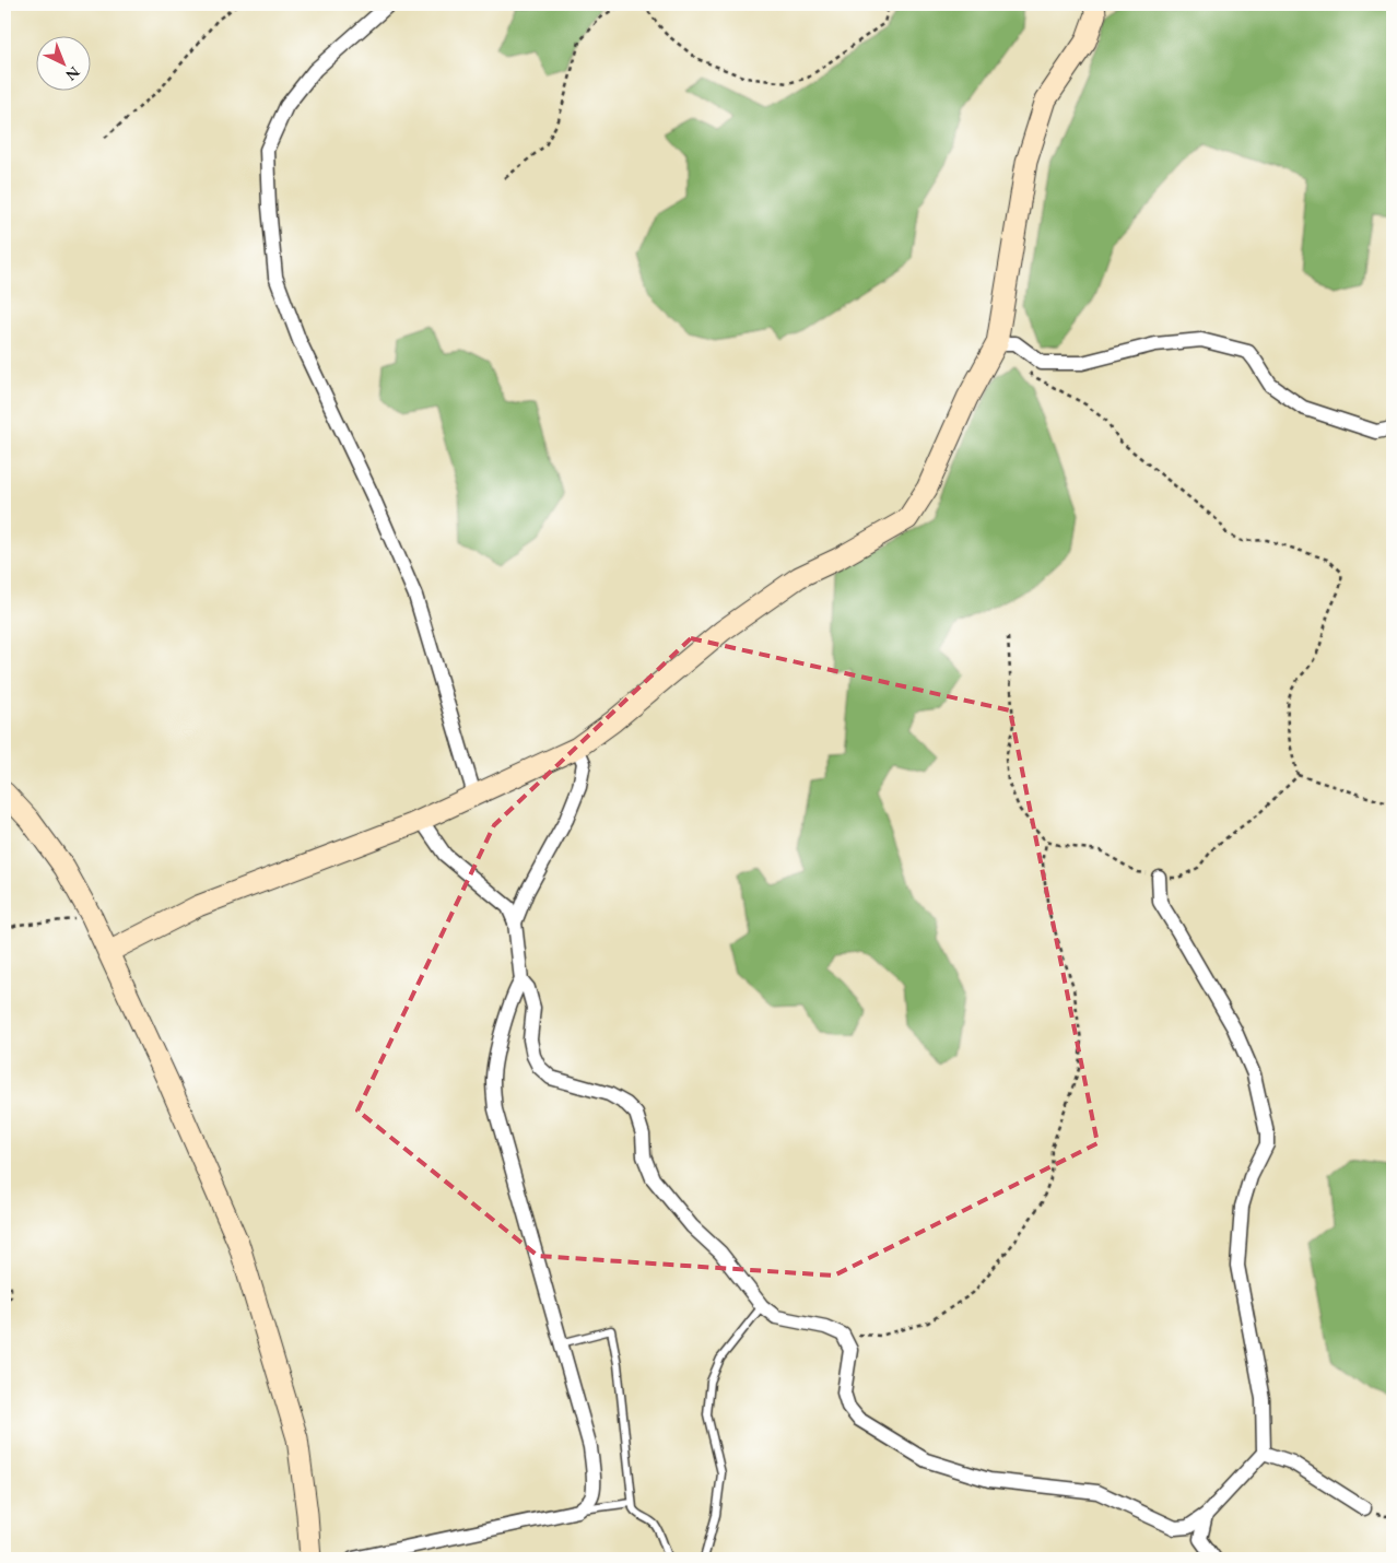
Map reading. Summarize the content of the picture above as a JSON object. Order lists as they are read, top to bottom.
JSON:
{
  "north": "bottom right"
}
